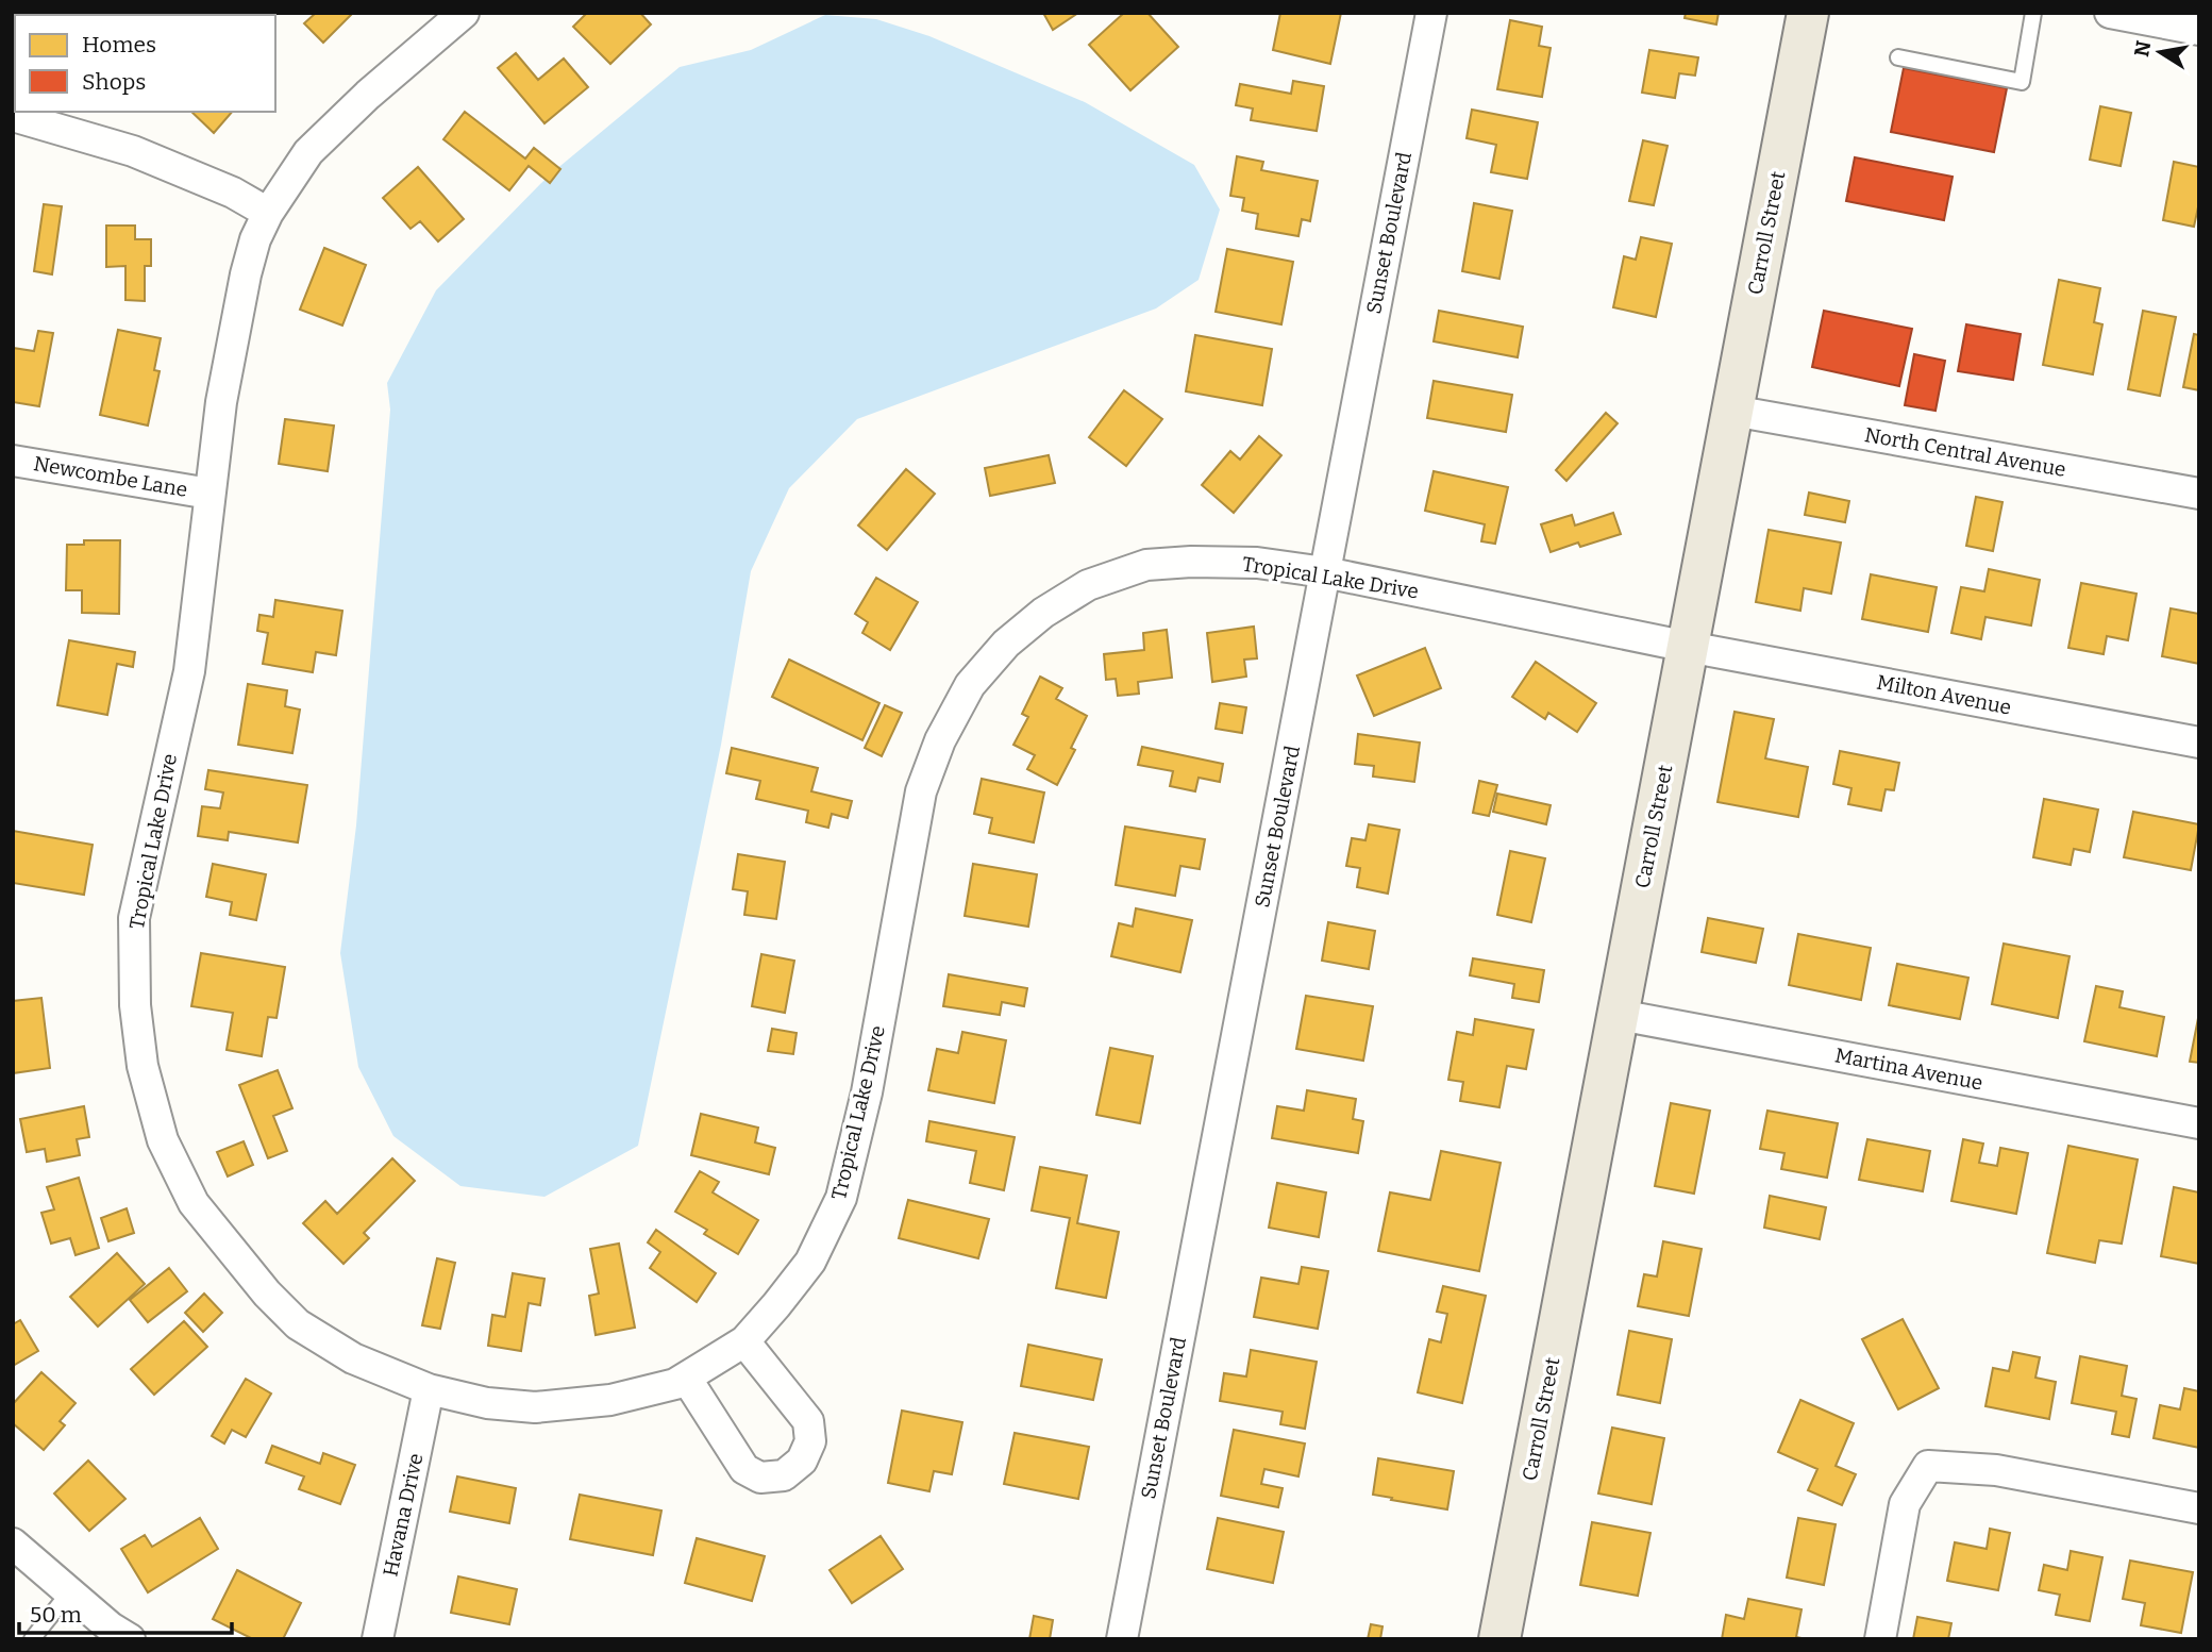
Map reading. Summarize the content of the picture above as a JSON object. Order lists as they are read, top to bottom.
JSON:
{
  "streets": {
    "main road": ["Carroll Street"],
    "street": [
      "Sunset Boulevard",
      "North Central Avenue",
      "Newcombe Lane",
      "Tropical Lake Drive",
      "Milton Avenue",
      "Martina Avenue",
      "Havana Drive"
    ]
  },
  "crossings": [
    ["Sunset Boulevard", "Tropical Lake Drive"],
    ["Carroll Street", "North Central Avenue"],
    ["Carroll Street", "Tropical Lake Drive"],
    ["Carroll Street", "Milton Avenue"],
    ["Carroll Street", "Martina Avenue"],
    ["Newcombe Lane", "Tropical Lake Drive"],
    ["Tropical Lake Drive", "Milton Avenue"],
    ["Tropical Lake Drive", "Havana Drive"]
  ],
  "legend": ["Homes", "Shops"],
  "scale_bar": "50 m",
  "north": "left"
}
